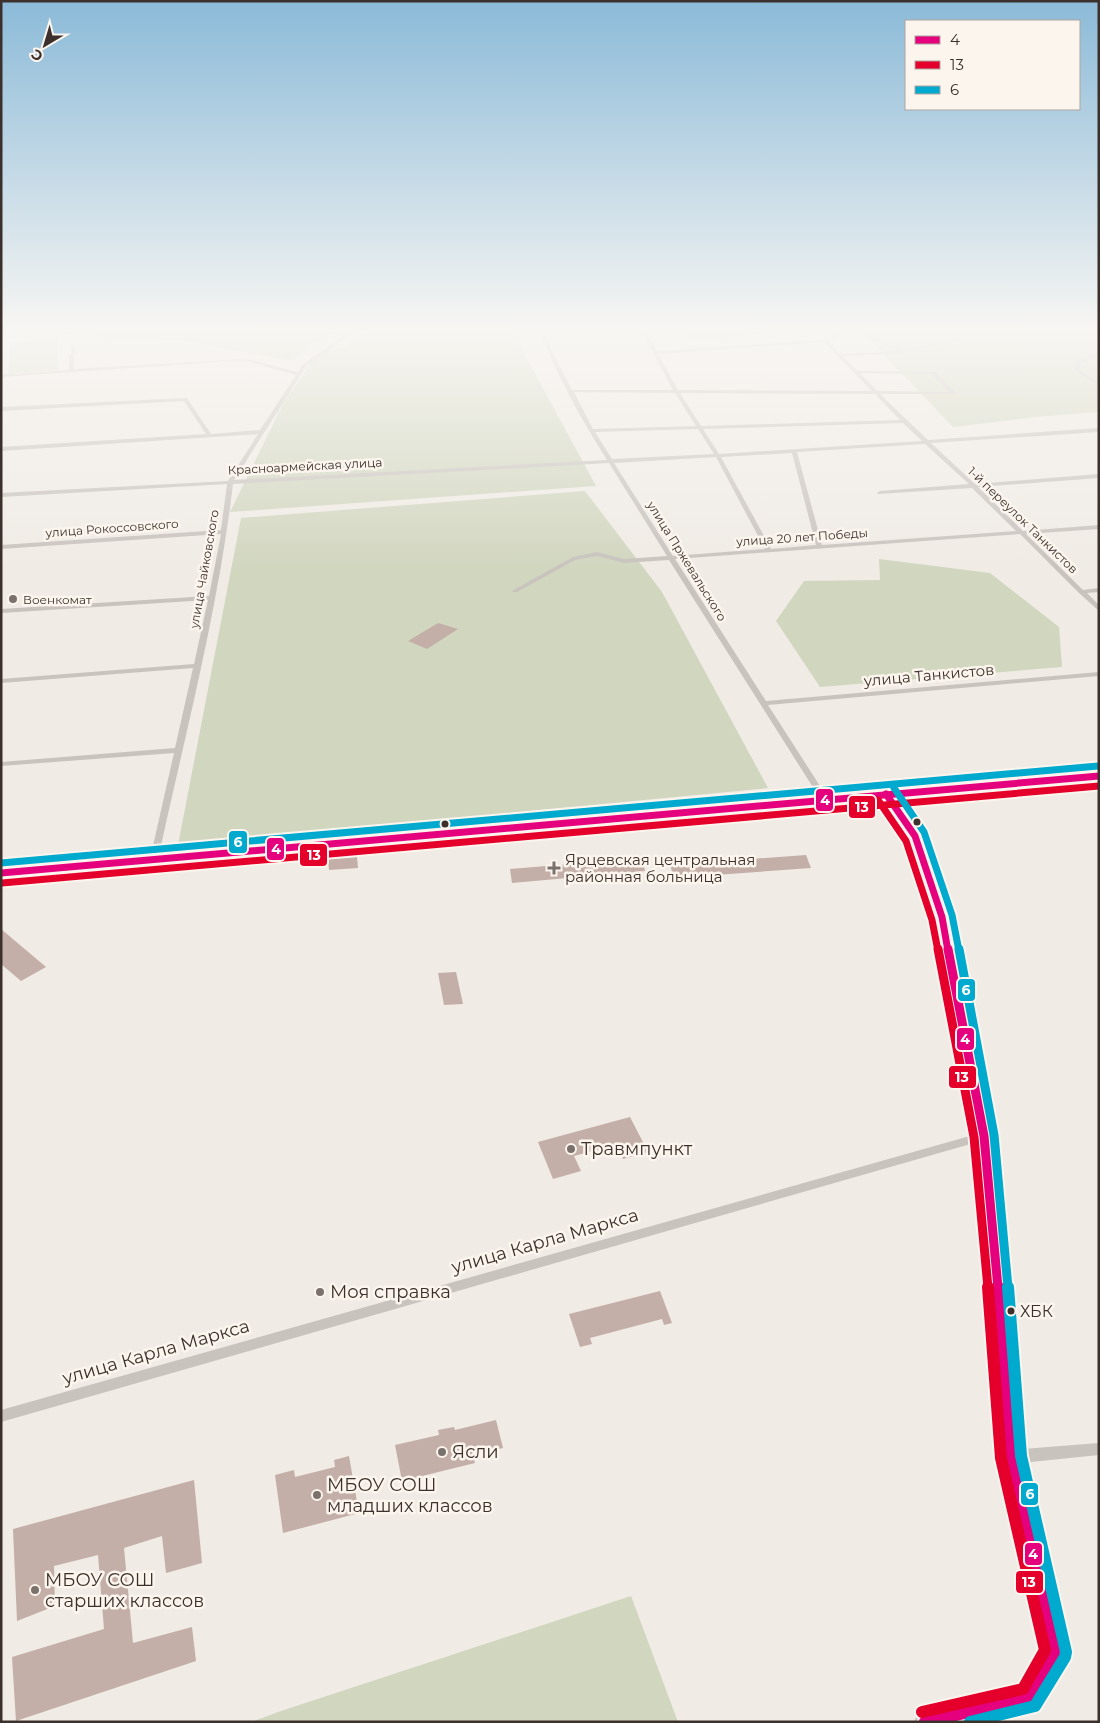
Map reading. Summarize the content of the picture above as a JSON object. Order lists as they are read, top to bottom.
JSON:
{
  "streets": {
    "street": [
      "Красноармейская улица",
      "1-й переулок Танкистов",
      "улица Рокоссовского",
      "улица 20 лет Победы",
      "улица Пржевальского",
      "улица Чайковского",
      "улица Танкистов",
      "улица Карла Маркса"
    ]
  },
  "crossings": [
    ["Красноармейская улица", "1-й переулок Танкистов"],
    ["Красноармейская улица", "улица Пржевальского"],
    ["Красноармейская улица", "улица Чайковского"],
    ["1-й переулок Танкистов", "улица 20 лет Победы"],
    ["улица Рокоссовского", "улица Чайковского"],
    ["улица 20 лет Победы", "улица Пржевальского"],
    ["улица Пржевальского", "улица Танкистов"]
  ],
  "places": {
    "other": [
      "Военкомат",
      "Травмпункт",
      "Моя справка",
      "ХБК",
      "Ясли",
      "МБОУ СОШ младших классов",
      "МБОУ СОШ старших классов"
    ],
    "health": ["Ярцевская центральная районная больница"]
  },
  "lines": ["transit line 6", "transit line 4", "transit line 13"],
  "legend": ["4", "13", "6"],
  "north": "bottom left"
}
